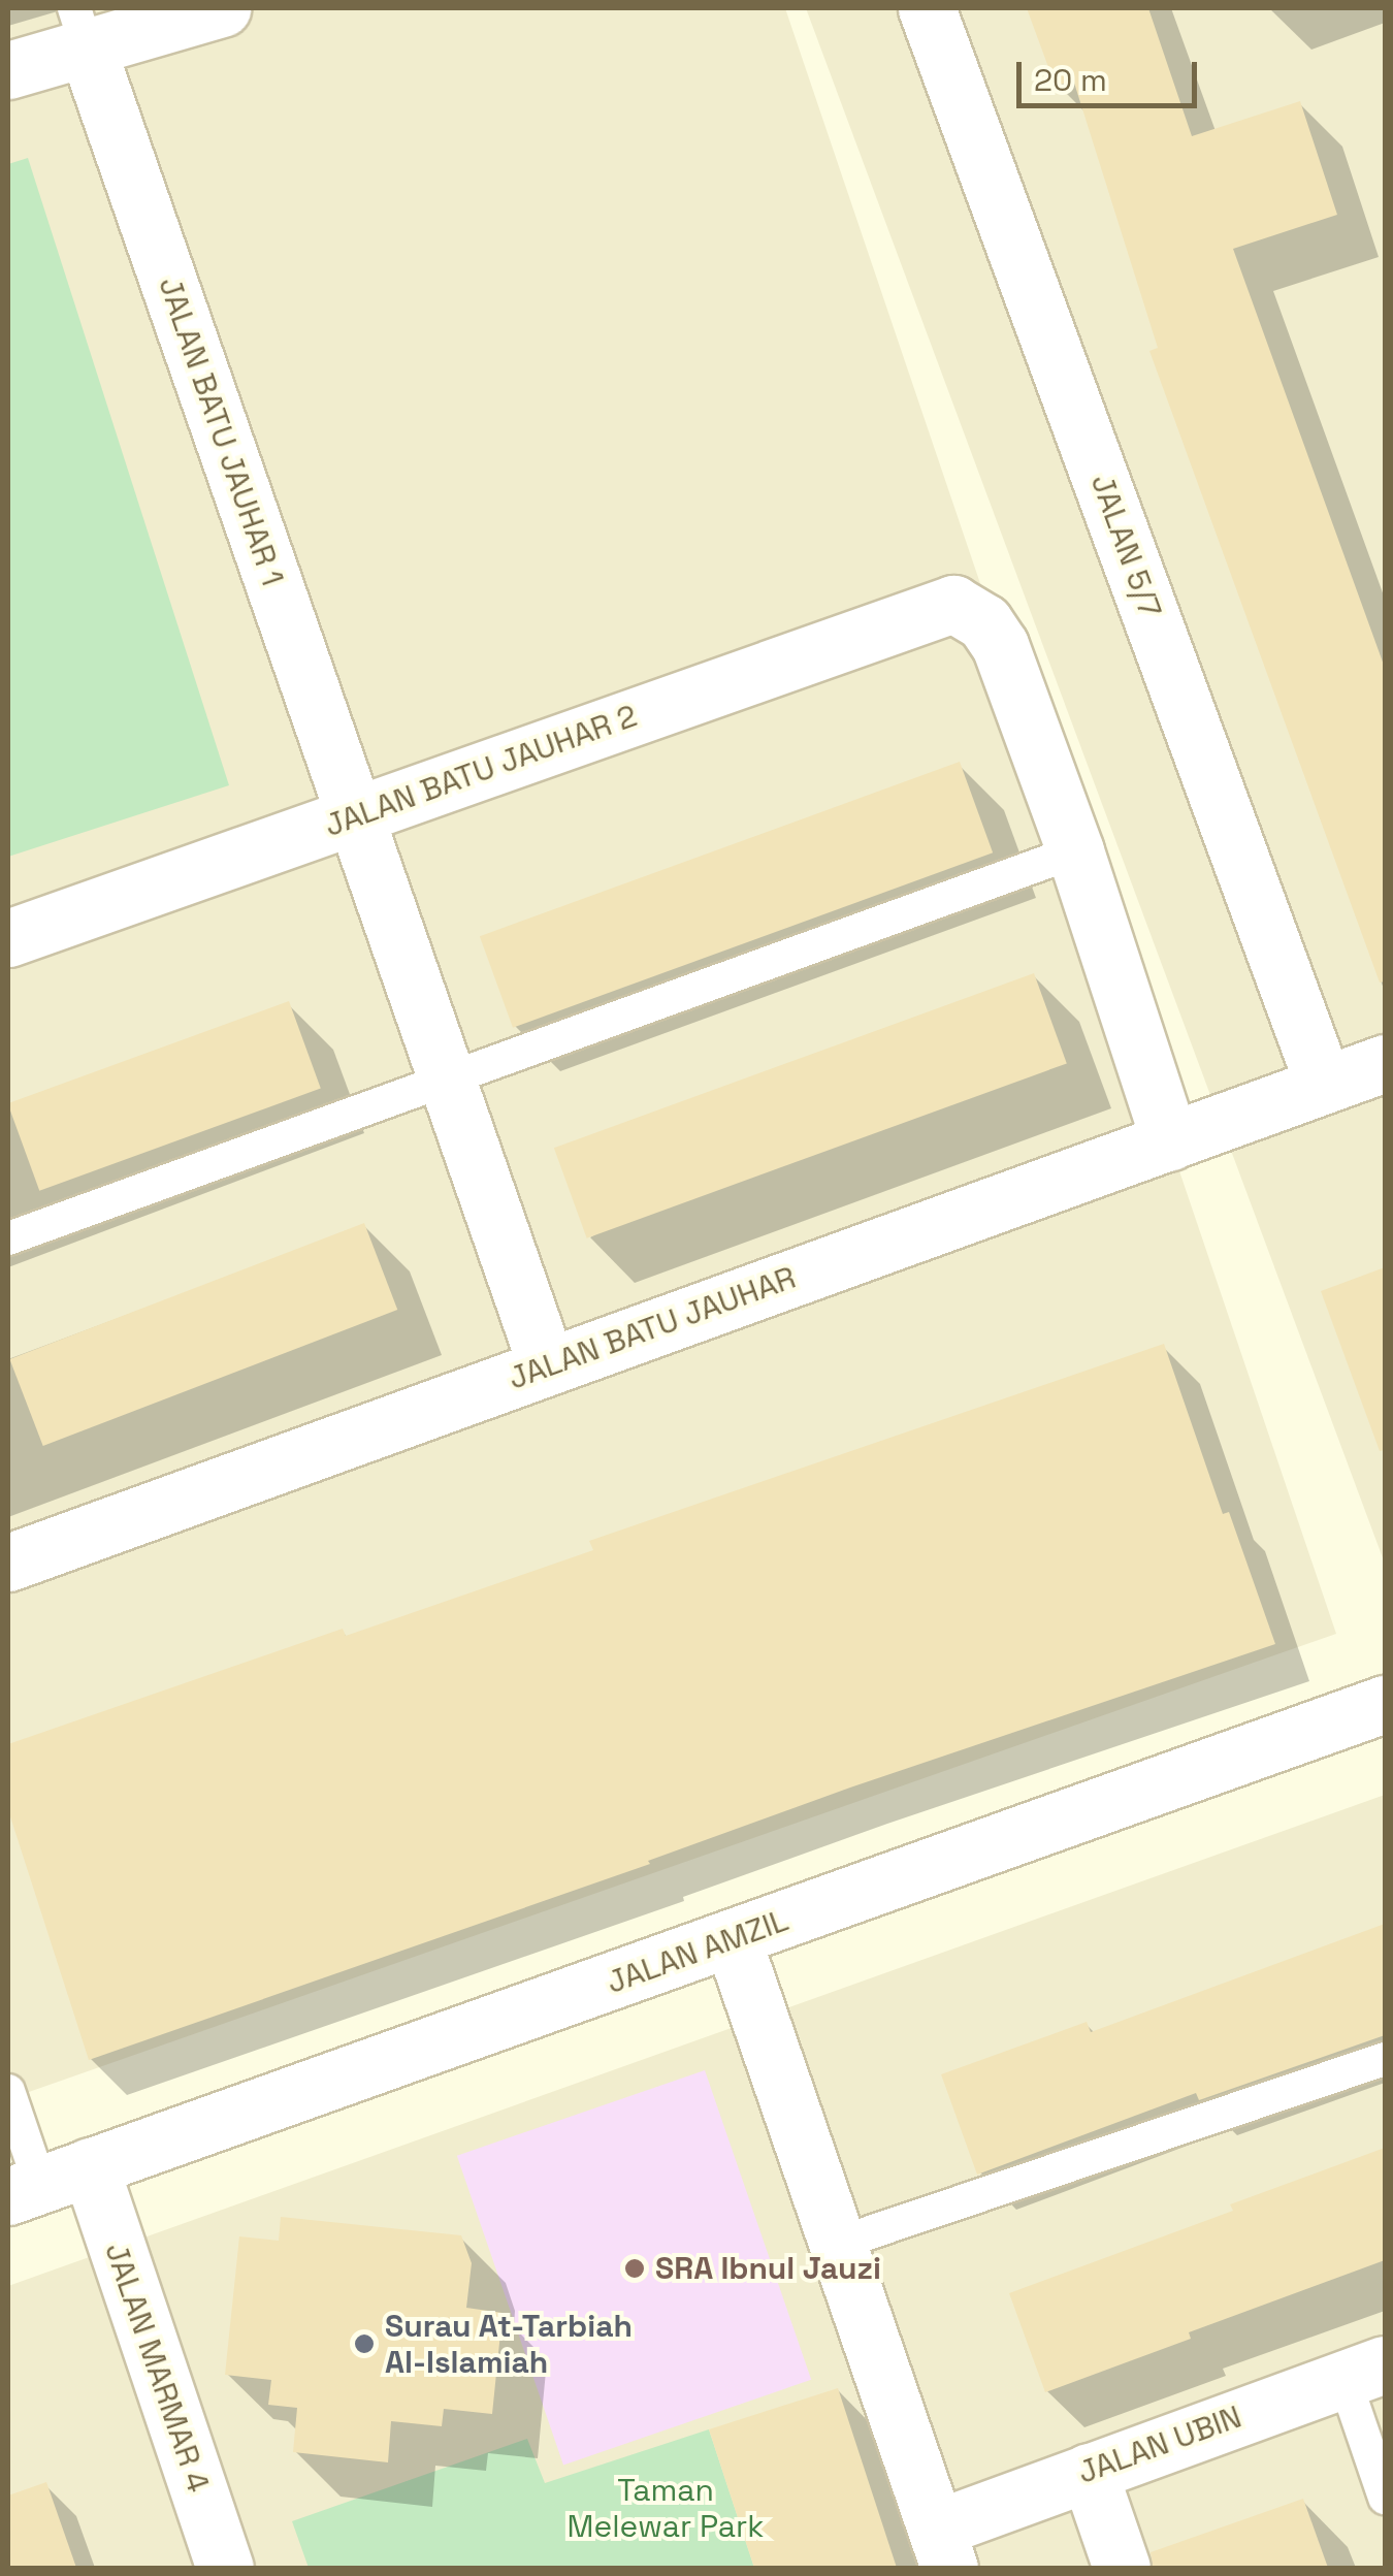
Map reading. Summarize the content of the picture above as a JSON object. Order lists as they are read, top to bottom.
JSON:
{
  "streets": {
    "street": [
      "JALAN BATU JAUHAR 1",
      "JALAN 5/7",
      "JALAN BATU JAUHAR 2",
      "JALAN BATU JAUHAR",
      "JALAN AMZIL",
      "JALAN MARMAR 4",
      "JALAN UBIN"
    ]
  },
  "crossings": [
    ["JALAN BATU JAUHAR 1", "JALAN BATU JAUHAR 2"],
    ["JALAN BATU JAUHAR 1", "JALAN BATU JAUHAR"],
    ["JALAN 5/7", "JALAN BATU JAUHAR"],
    ["JALAN AMZIL", "JALAN MARMAR 4"]
  ],
  "parks": ["Taman Melewar Park"],
  "places": ["SRA Ibnul Jauzi", "Surau At-Tarbiah Al-Islamiah"],
  "scale_bar": "20 m"
}
